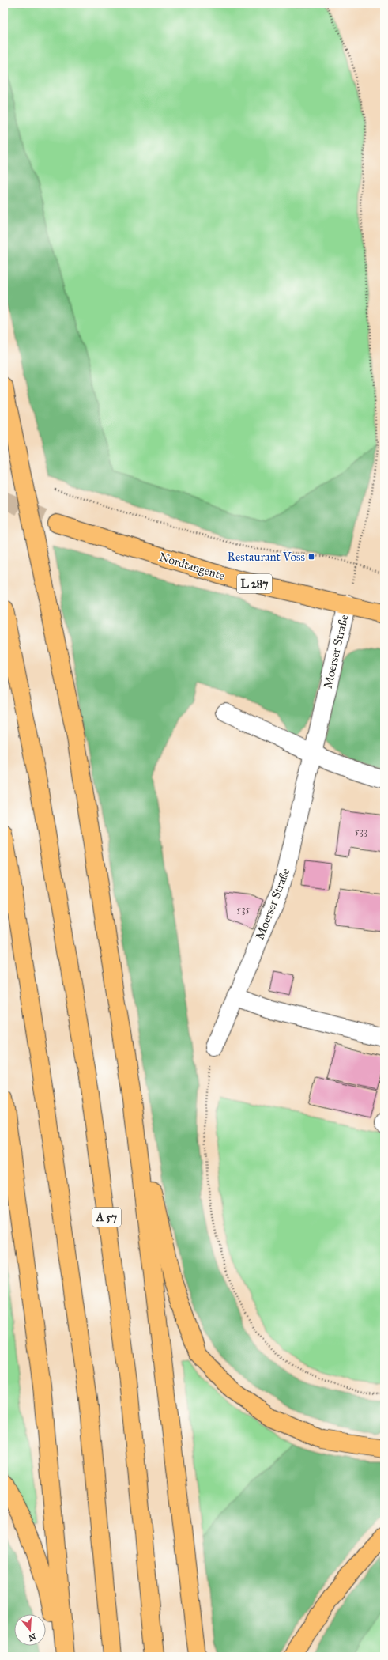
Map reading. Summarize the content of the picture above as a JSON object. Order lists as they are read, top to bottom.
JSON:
{
  "streets": {
    "main road": ["Nordtangente", "L 287", "A 57"],
    "street": ["Moerser Straße"]
  },
  "crossings": [
    ["Nordtangente", "Moerser Straße"]
  ],
  "places": {
    "transit": ["Restaurant Voss"]
  },
  "house_numbers": ["533", "535"],
  "north": "bottom"
}
